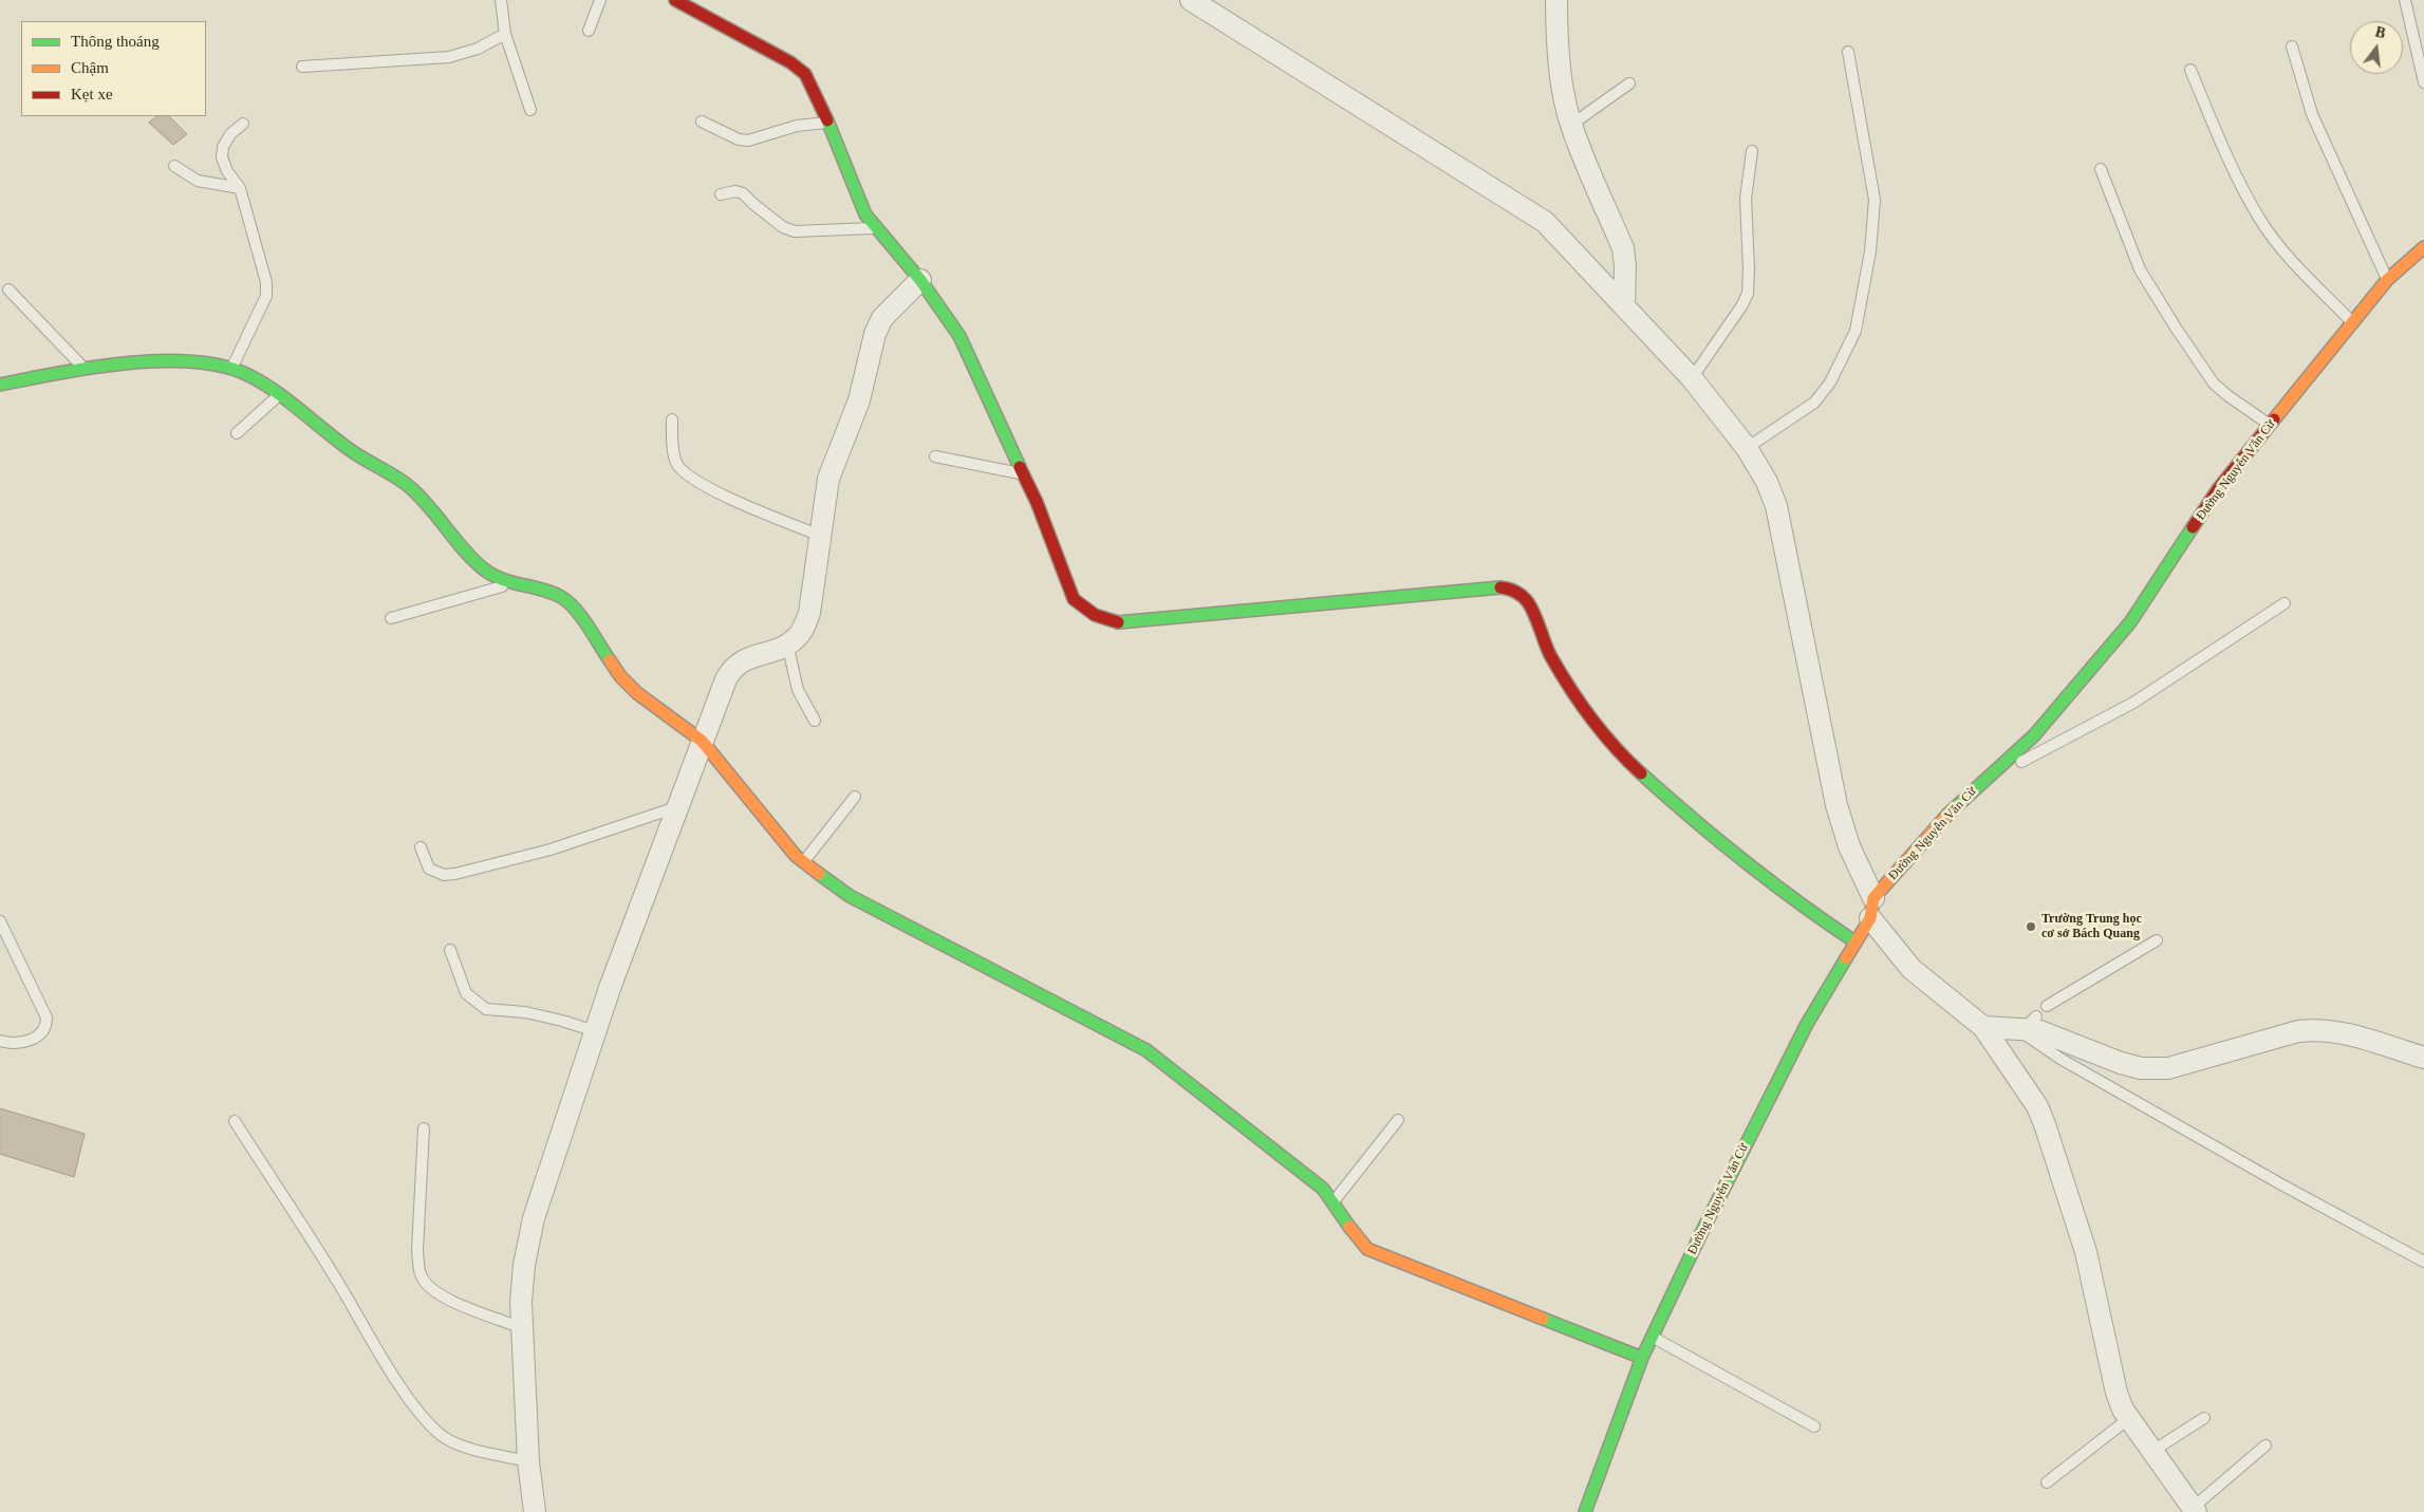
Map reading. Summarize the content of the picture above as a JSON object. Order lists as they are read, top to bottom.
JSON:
{
  "streets": {
    "street": ["Đường Nguyễn Văn Cừ"]
  },
  "places": ["Trường Trung học cơ sở Bách Quang"],
  "legend": ["Thông thoáng", "Chậm", "Kẹt xe"],
  "north": "top"
}
